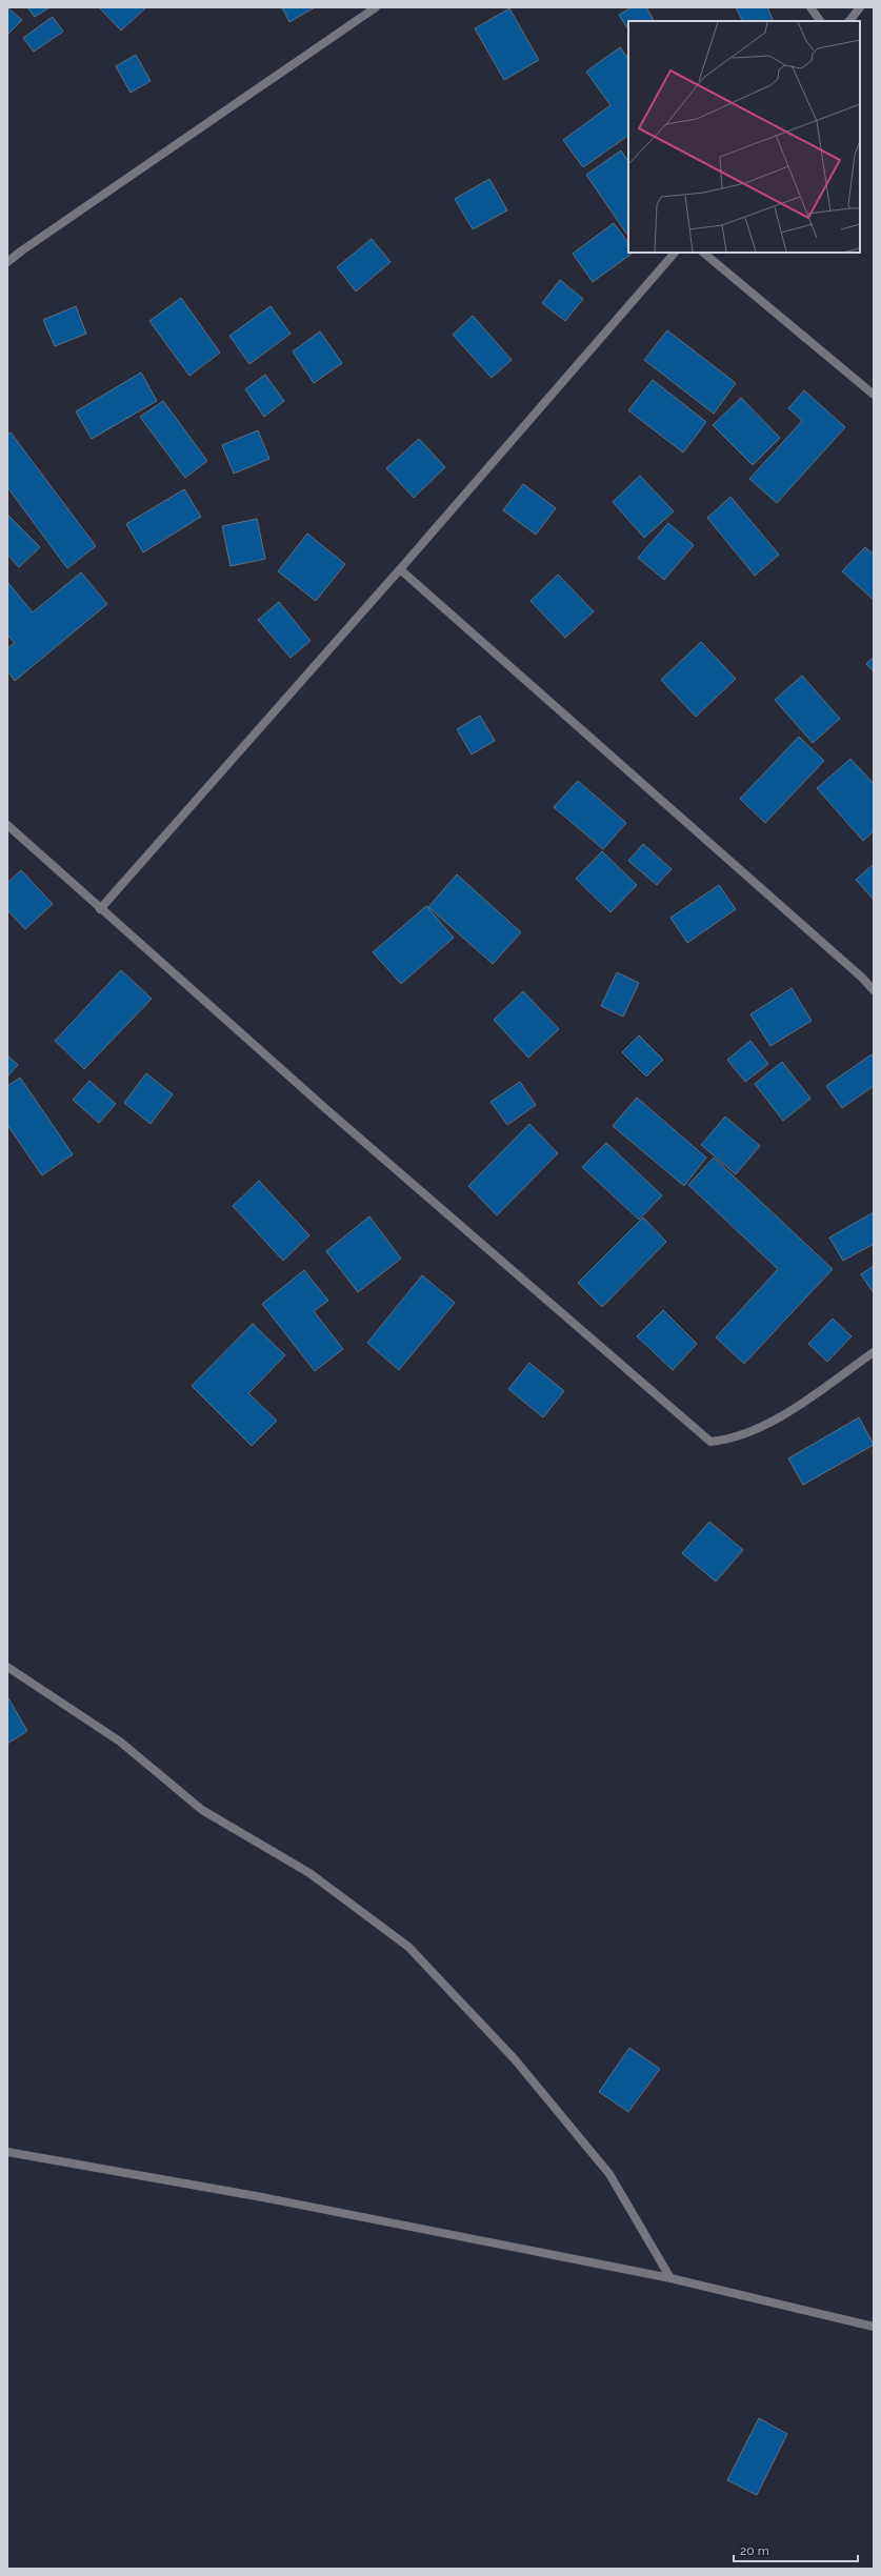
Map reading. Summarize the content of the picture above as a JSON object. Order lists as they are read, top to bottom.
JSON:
{
  "scale_bar": "20 m"
}
